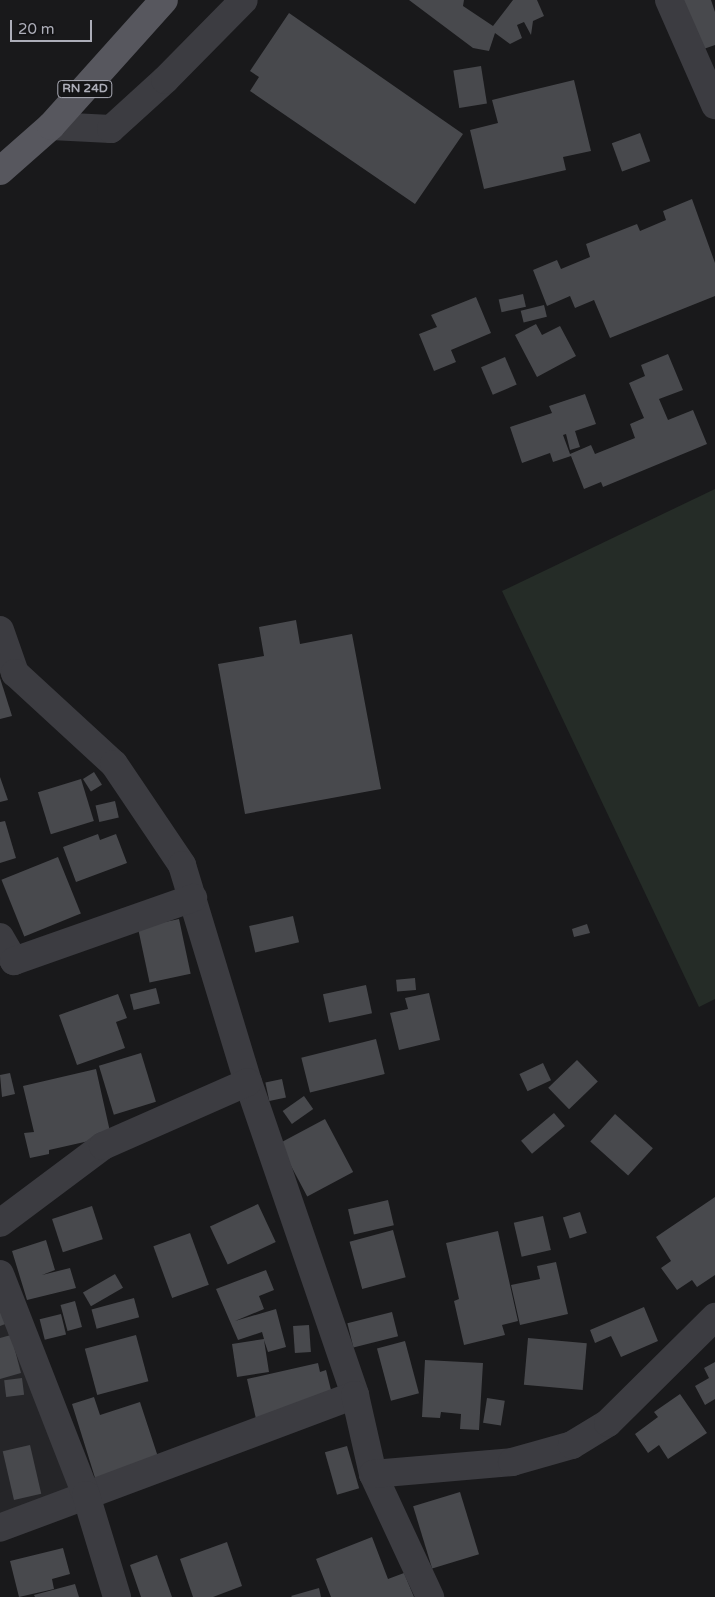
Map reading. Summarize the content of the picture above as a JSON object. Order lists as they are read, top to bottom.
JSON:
{
  "streets": {
    "main road": ["RN 24D"]
  },
  "scale_bar": "20 m"
}
